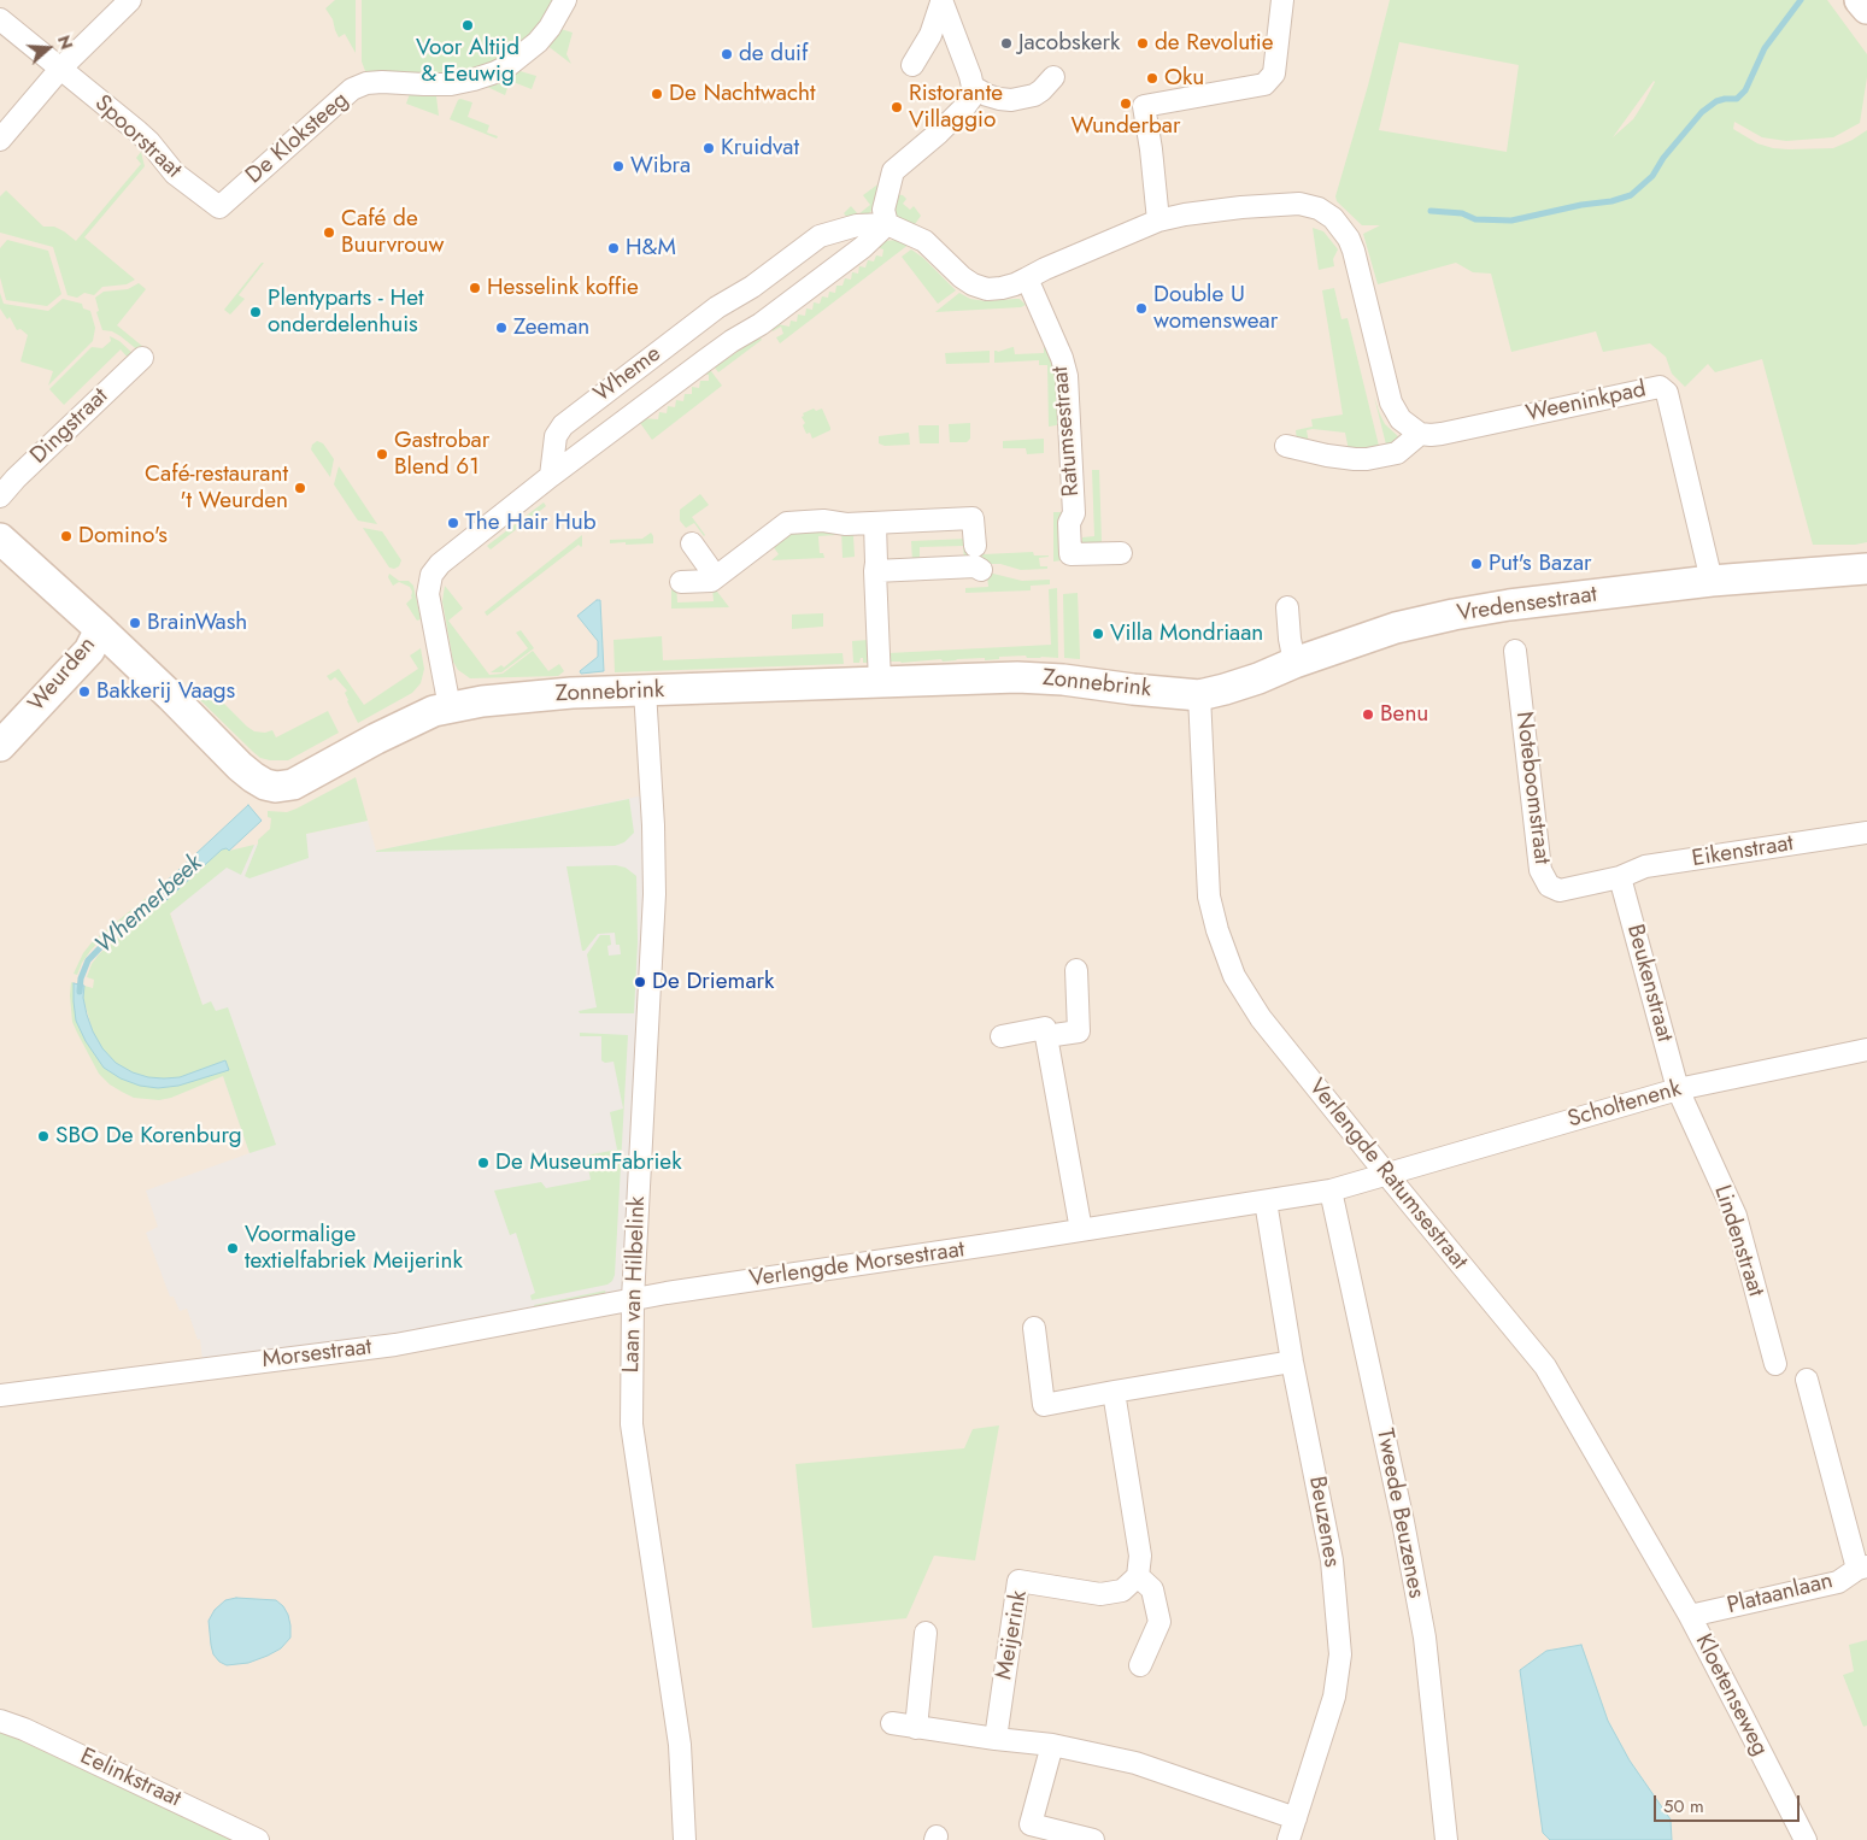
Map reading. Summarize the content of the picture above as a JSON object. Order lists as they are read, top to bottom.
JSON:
{
  "streets": {
    "street": [
      "Spoorstraat",
      "De Kloksteeg",
      "Wheme",
      "Weeninkpad",
      "Dingstraat",
      "Ratumsestraat",
      "Vredensestraat",
      "Weurden",
      "Zonnebrink",
      "Noteboomstraat",
      "Eikenstraat",
      "Beukenstraat",
      "Scholtenenk",
      "Verlengde Ratumsestraat",
      "Lindenstraat",
      "Verlengde Morsestraat",
      "Laan van Hilbelink",
      "Morsestraat",
      "Tweede Beuzenes",
      "Beuzenes",
      "Plataanlaan",
      "Meijerink",
      "Kloetenseweg",
      "Eelinkstraat"
    ]
  },
  "crossings": [
    ["Spoorstraat", "De Kloksteeg"],
    ["Wheme", "Ratumsestraat"],
    ["Wheme", "Zonnebrink"],
    ["Weeninkpad", "Vredensestraat"],
    ["Vredensestraat", "Zonnebrink"],
    ["Vredensestraat", "Verlengde Ratumsestraat"],
    ["Weurden", "Zonnebrink"],
    ["Zonnebrink", "Verlengde Ratumsestraat"],
    ["Zonnebrink", "Laan van Hilbelink"],
    ["Noteboomstraat", "Eikenstraat"],
    ["Noteboomstraat", "Beukenstraat"],
    ["Eikenstraat", "Beukenstraat"],
    ["Beukenstraat", "Scholtenenk"],
    ["Beukenstraat", "Lindenstraat"],
    ["Scholtenenk", "Verlengde Ratumsestraat"],
    ["Scholtenenk", "Lindenstraat"],
    ["Scholtenenk", "Verlengde Morsestraat"],
    ["Verlengde Ratumsestraat", "Verlengde Morsestraat"],
    ["Verlengde Ratumsestraat", "Plataanlaan"],
    ["Verlengde Ratumsestraat", "Kloetenseweg"],
    ["Verlengde Morsestraat", "Laan van Hilbelink"],
    ["Verlengde Morsestraat", "Morsestraat"],
    ["Verlengde Morsestraat", "Tweede Beuzenes"],
    ["Verlengde Morsestraat", "Beuzenes"],
    ["Laan van Hilbelink", "Morsestraat"],
    ["Plataanlaan", "Kloetenseweg"]
  ],
  "water": ["Whemerbeek"],
  "places": [
    "Voor Altijd & Eeuwig",
    "Jacobskerk",
    "de Revolutie",
    "de duif",
    "Oku",
    "De Nachtwacht",
    "Wunderbar",
    "Ristorante Villaggio",
    "Kruidvat",
    "Wibra",
    "Café de Buurvrouw",
    "H&M",
    "Hesselink koffie",
    "Double U womenswear",
    "Plentyparts - Het onderdelenhuis",
    "Zeeman",
    "Gastrobar Blend 61",
    "Café-restaurant 't Weurden",
    "The Hair Hub",
    "Domino's",
    "Put's Bazar",
    "BrainWash",
    "Villa Mondriaan",
    "Bakkerij Vaags",
    "Benu",
    "De Driemark",
    "SBO De Korenburg",
    "De MuseumFabriek",
    "Voormalige textielfabriek Meijerink"
  ],
  "scale_bar": "50 m",
  "north": "right"
}
